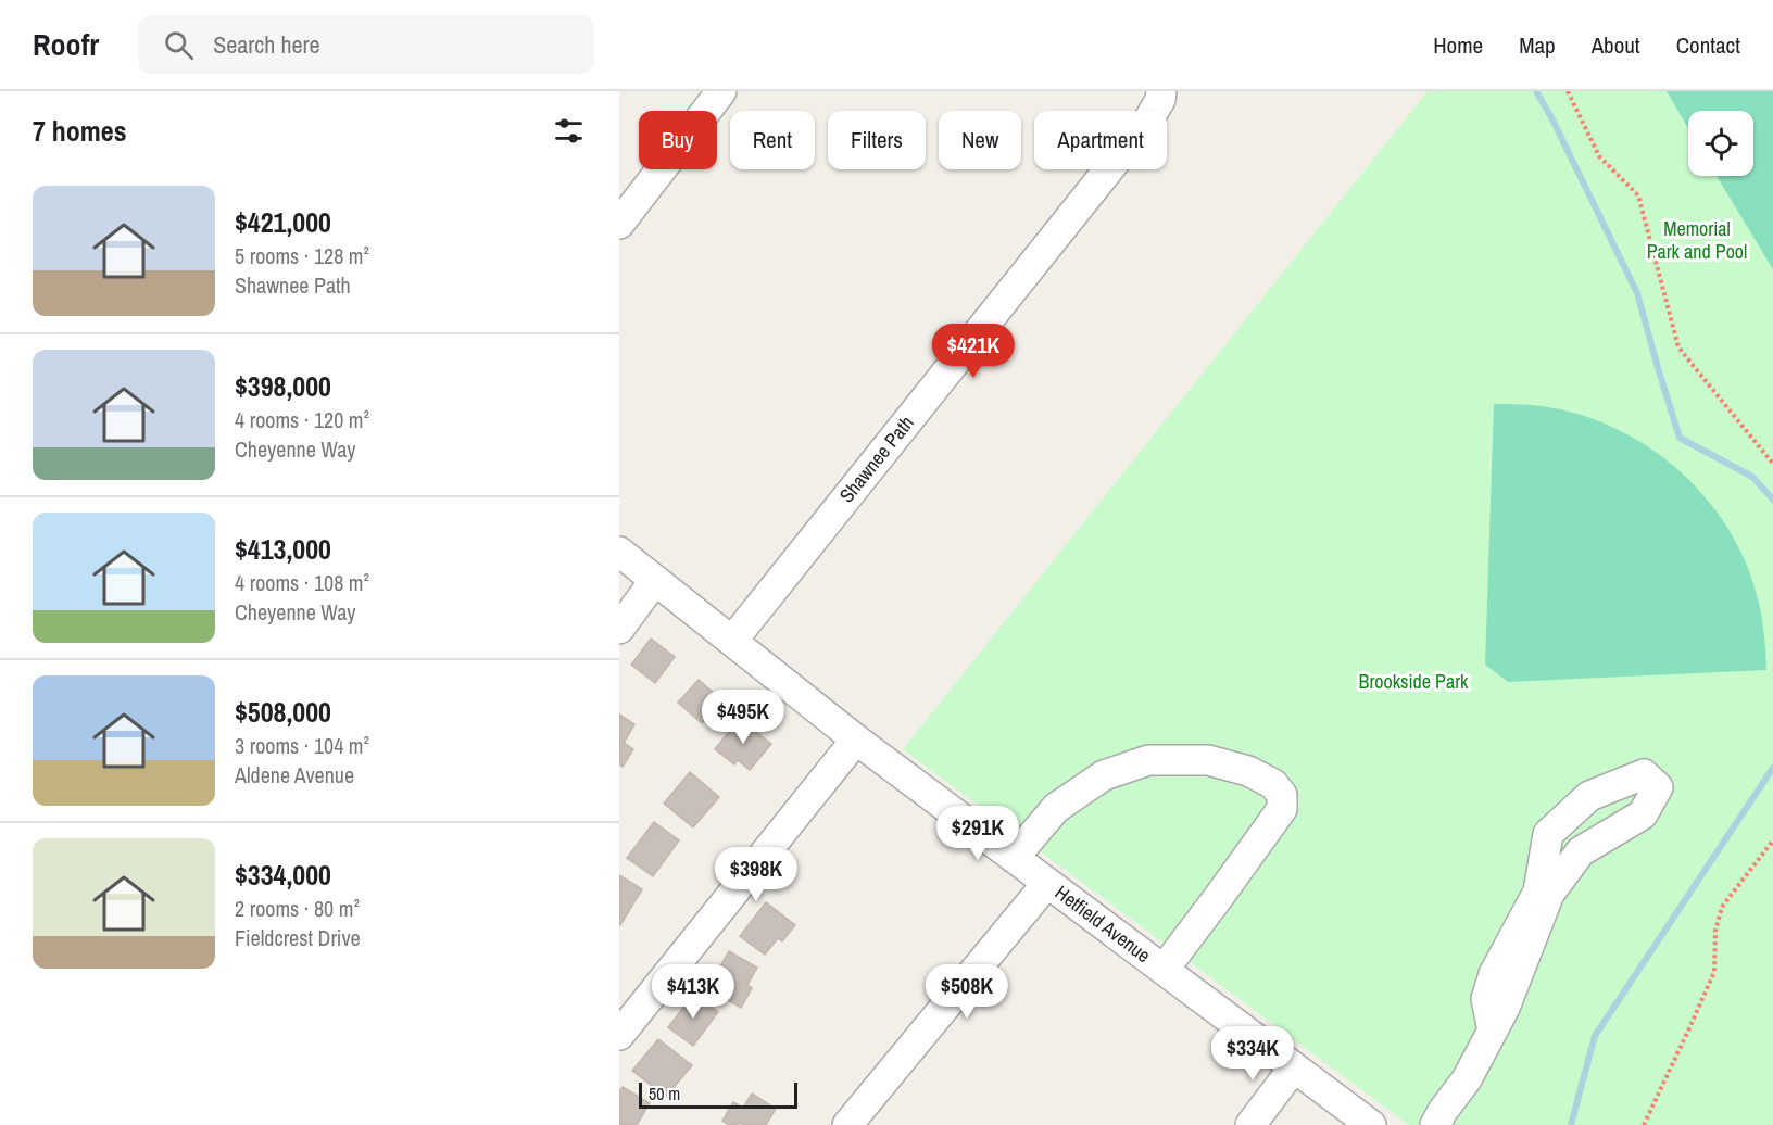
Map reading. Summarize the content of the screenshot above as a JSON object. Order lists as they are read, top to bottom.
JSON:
{
  "streets": {
    "street": ["Shawnee Path", "Hetfield Avenue"]
  },
  "crossings": [
    ["Shawnee Path", "Hetfield Avenue"]
  ],
  "parks": ["Memorial Park and Pool", "Brookside Park"],
  "scale_bar": "50 m",
  "page": {
    "header": "Roofr",
    "search": "Search here",
    "nav": [
      "Home",
      "Map",
      "About",
      "Contact"
    ],
    "heading": "7 homes",
    "chip": [
      "Buy",
      "Rent",
      "Filters",
      "New",
      "Apartment"
    ],
    "list": [
      {
        "name": "$421,000",
        "note": "5 rooms · 128 m² · Shawnee Path"
      },
      {
        "name": "$398,000",
        "note": "4 rooms · 120 m² · Cheyenne Way"
      },
      {
        "name": "$413,000",
        "note": "4 rooms · 108 m² · Cheyenne Way"
      },
      {
        "name": "$508,000",
        "note": "3 rooms · 104 m² · Aldene Avenue"
      },
      {
        "name": "$334,000",
        "note": "2 rooms · 80 m² · Fieldcrest Drive"
      }
    ],
    "price": [
      "$421K",
      "$495K",
      "$291K",
      "$398K",
      "$413K",
      "$508K",
      "$334K"
    ],
    "scale": "50 m"
  }
}
